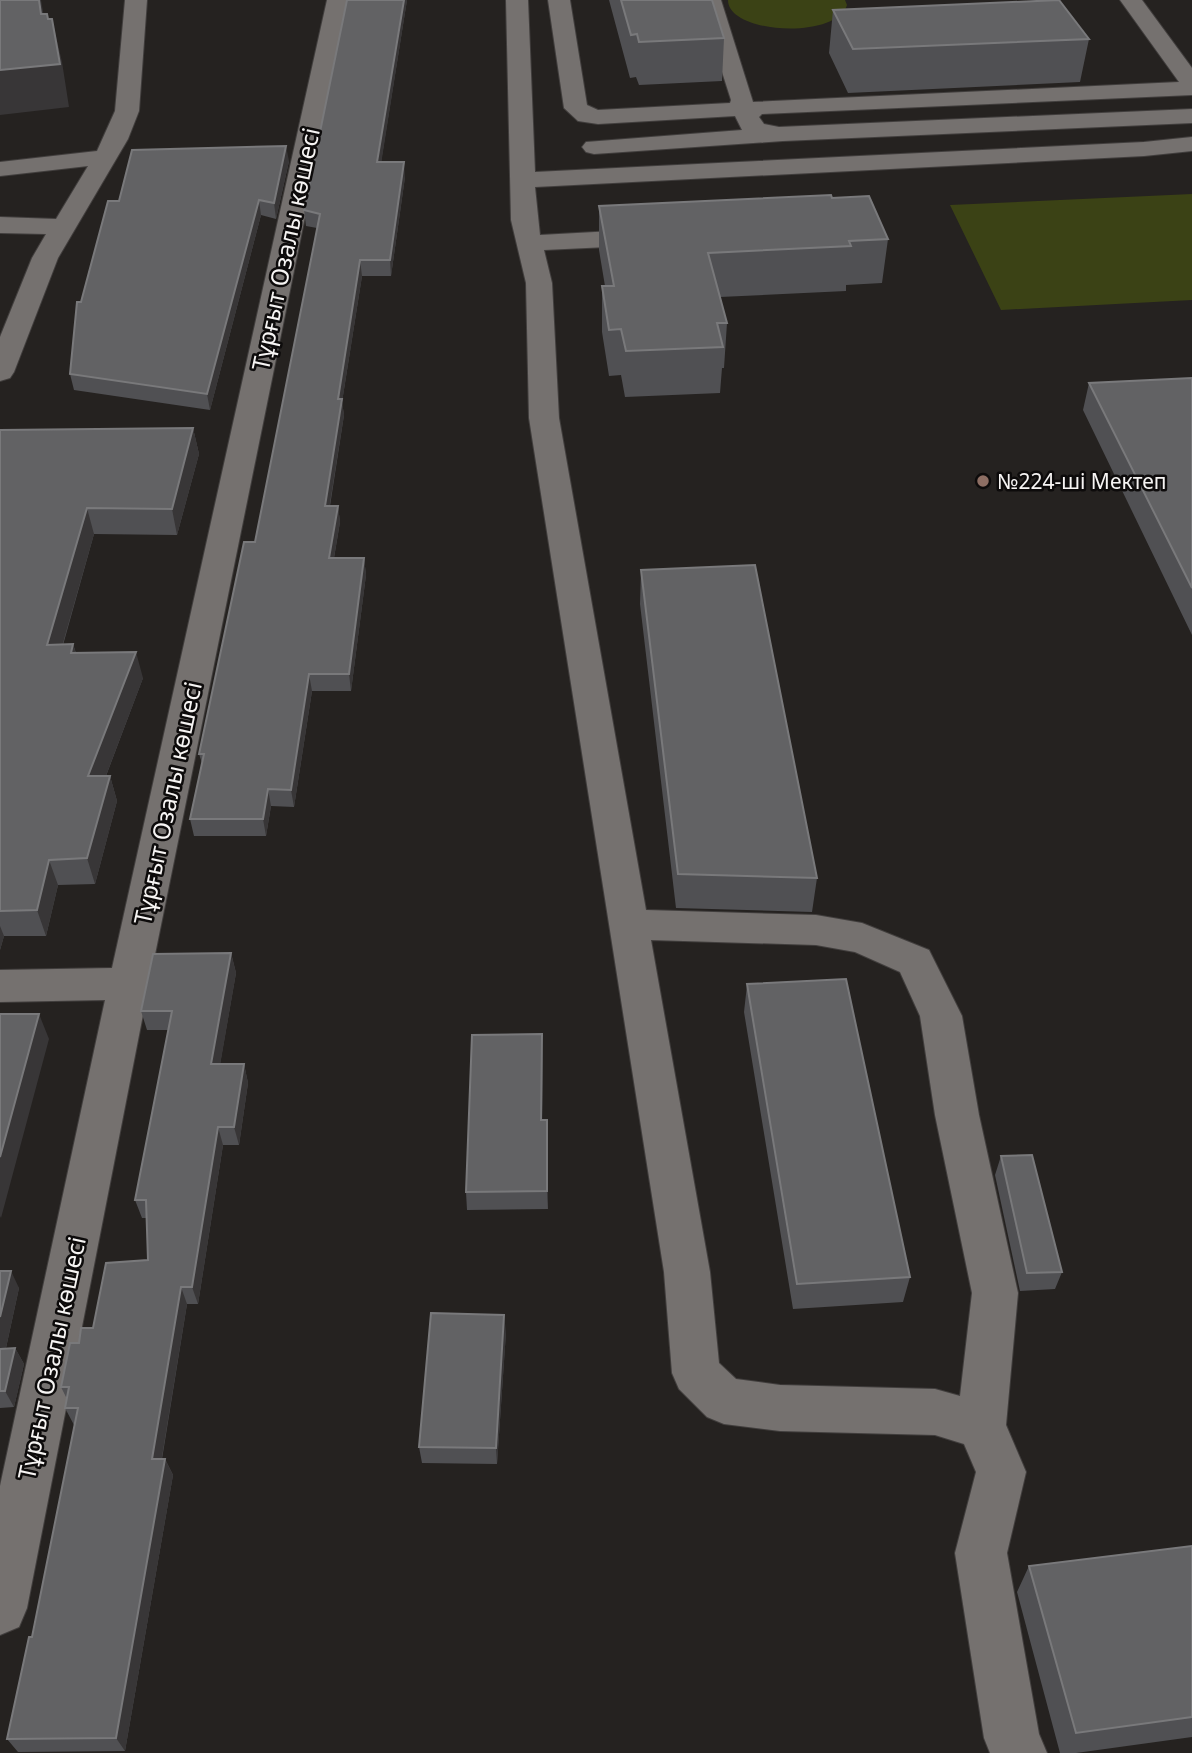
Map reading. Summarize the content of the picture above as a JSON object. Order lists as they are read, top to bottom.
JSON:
{
  "streets": {
    "street": ["Тұрғыт Озалы көшесі"]
  },
  "places": ["№224-ші Мектеп"]
}
